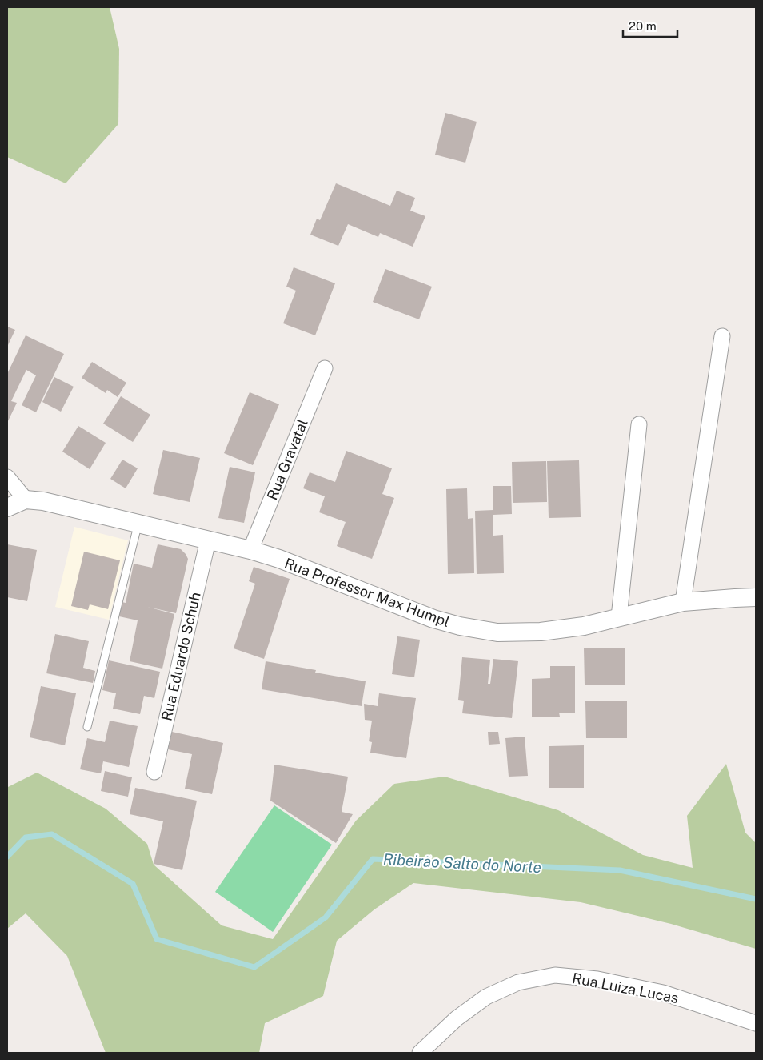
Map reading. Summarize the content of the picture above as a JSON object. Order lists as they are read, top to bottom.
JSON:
{
  "streets": {
    "street": [
      "Rua Gravatal",
      "Rua Professor Max Humpl",
      "Rua Eduardo Schuh",
      "Rua Luiza Lucas"
    ]
  },
  "crossings": [
    ["Rua Gravatal", "Rua Professor Max Humpl"],
    ["Rua Professor Max Humpl", "Rua Eduardo Schuh"]
  ],
  "water": ["Ribeirão Salto do Norte"],
  "scale_bar": "20 m"
}
